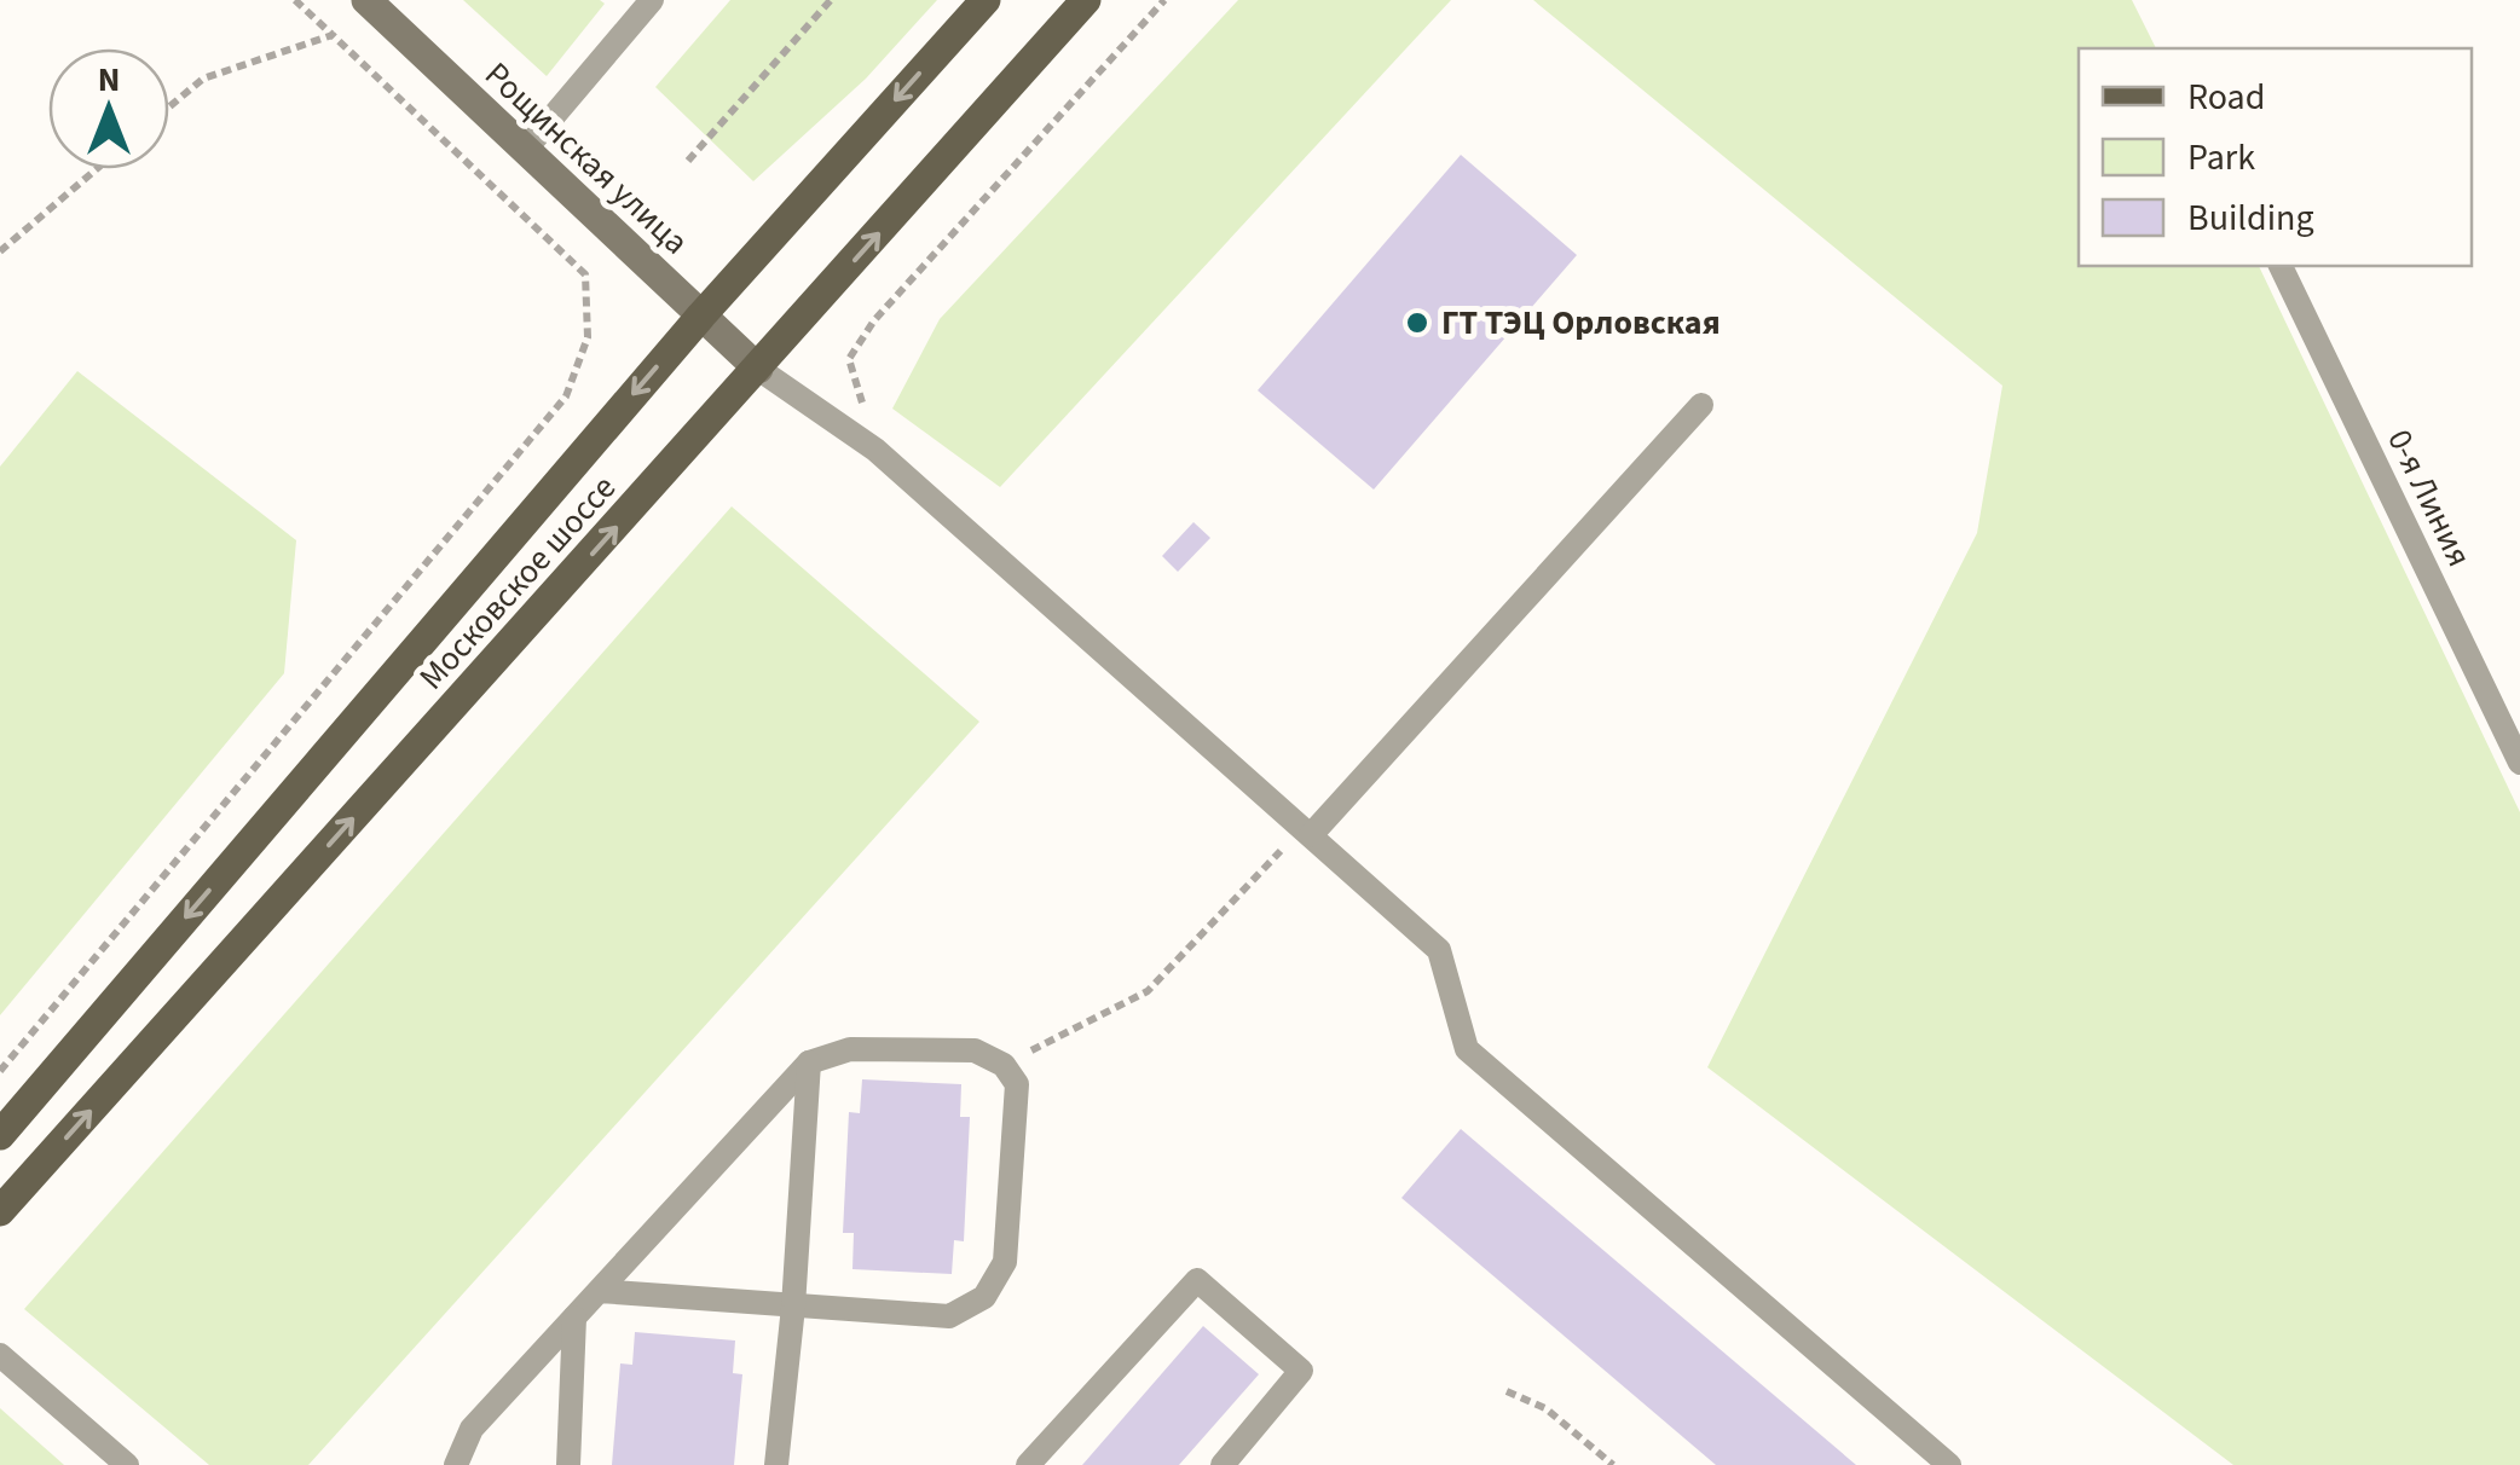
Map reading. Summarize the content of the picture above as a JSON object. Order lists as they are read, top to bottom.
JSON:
{
  "streets": {
    "main road": ["Рощинская улица", "Московское шоссе"],
    "lane": ["0-я Линия"]
  },
  "crossings": [
    ["Рощинская улица", "Московское шоссе"]
  ],
  "places": ["ГТ ТЭЦ Орловская"],
  "legend": ["Road", "Park", "Building"],
  "north": "top"
}
